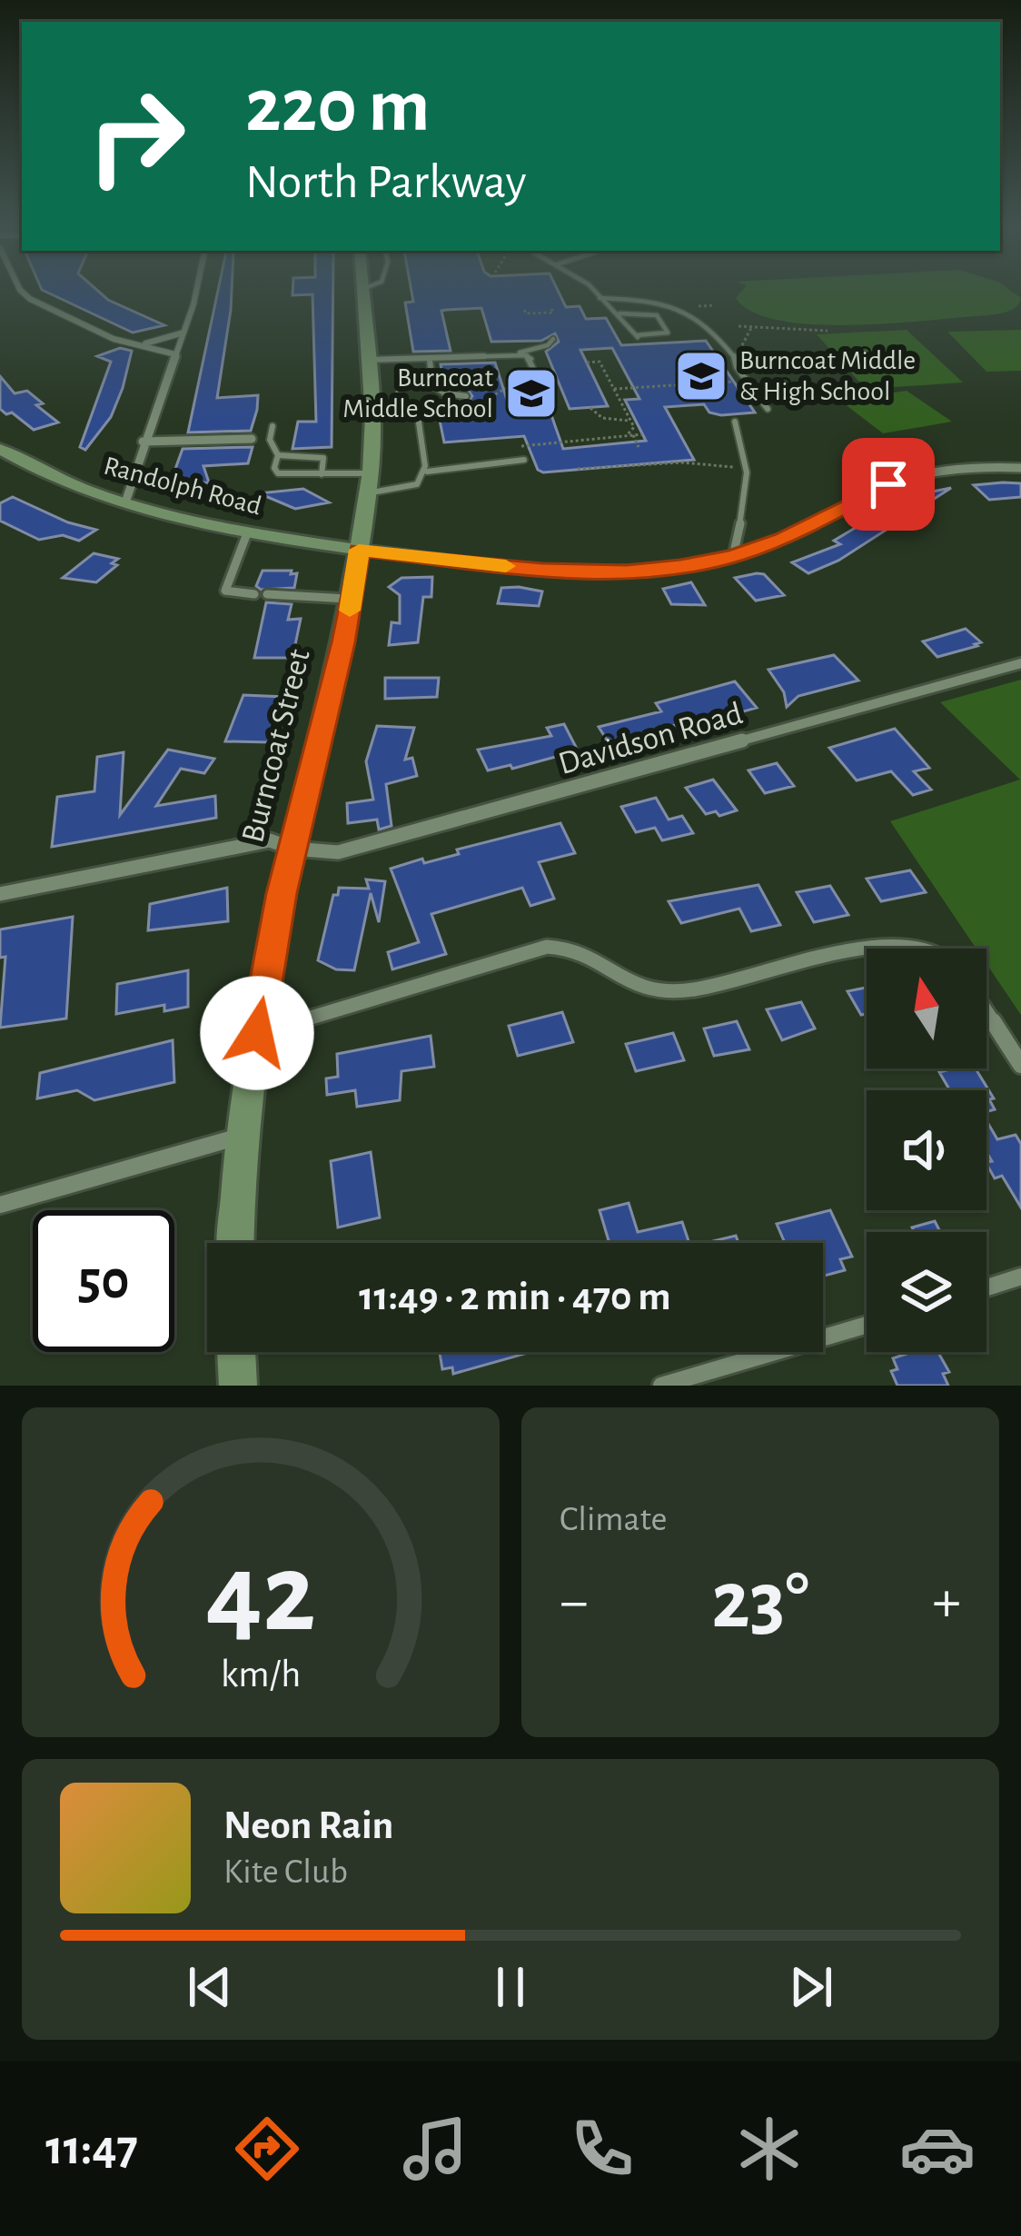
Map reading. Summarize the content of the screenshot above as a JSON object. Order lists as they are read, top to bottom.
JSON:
{
  "streets": {
    "main road": ["Randolph Road", "Burncoat Street"],
    "street": ["Davidson Road"]
  },
  "crossings": [
    ["Randolph Road", "Burncoat Street"],
    ["Davidson Road", "Burncoat Street"]
  ],
  "places": {
    "school or university": ["Burncoat Middle & High School", "Burncoat Middle School"]
  },
  "north": "top",
  "page": {
    "turn": ["220 m", "North Parkway"],
    "limit": "50",
    "trip": "11:49 · 2 min · 470 m",
    "tile": "Climate",
    "heat": ["−", "23°", "+"],
    "song": ["Neon Rain", "Kite Club"],
    "tabs": "11:47",
    "gauge": ["42", "km/h"]
  }
}
